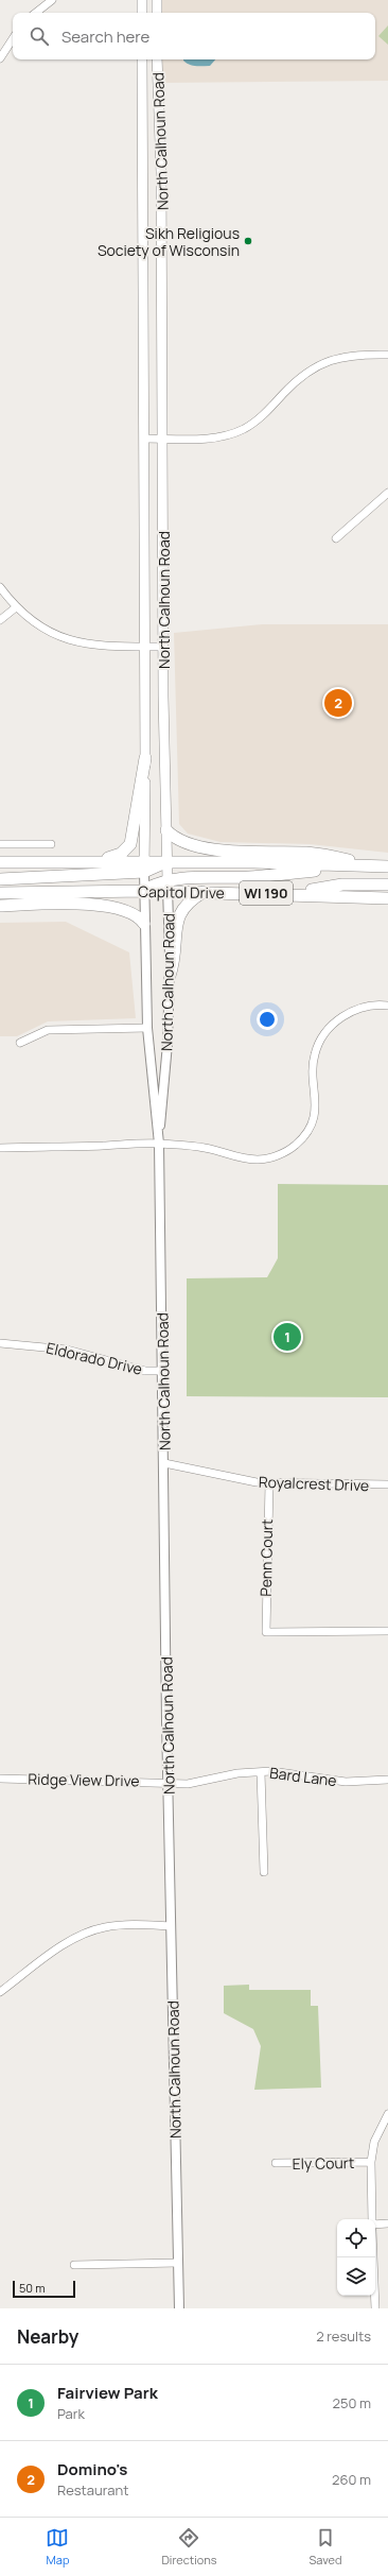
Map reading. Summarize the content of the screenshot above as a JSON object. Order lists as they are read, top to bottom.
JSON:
{
  "streets": {
    "main road": ["North Calhoun Road", "Capitol Drive", "WI 190"],
    "street": [
      "Eldorado Drive",
      "Royalcrest Drive",
      "Penn Court",
      "Bard Lane",
      "Ridge View Drive",
      "Ely Court"
    ]
  },
  "crossings": [
    ["North Calhoun Road", "Capitol Drive"],
    ["North Calhoun Road", "Eldorado Drive"],
    ["North Calhoun Road", "Royalcrest Drive"],
    ["North Calhoun Road", "Bard Lane"],
    ["North Calhoun Road", "Ridge View Drive"],
    ["Royalcrest Drive", "Penn Court"],
    ["Bard Lane", "Ridge View Drive"]
  ],
  "places": ["Sikh Religious Society of Wisconsin"],
  "scale_bar": "50 m",
  "page": {
    "search": "Search here",
    "pins": ["2", "1"],
    "scale": "50 m",
    "heading": ["Nearby", "2 results"],
    "list": [
      {
        "mark": "1",
        "name": "Fairview Park",
        "note": "Park",
        "value": "250 m"
      },
      {
        "mark": "2",
        "name": "Domino's",
        "note": "Restaurant",
        "value": "260 m"
      }
    ],
    "nav": ["Map", "Directions", "Saved"]
  }
}
